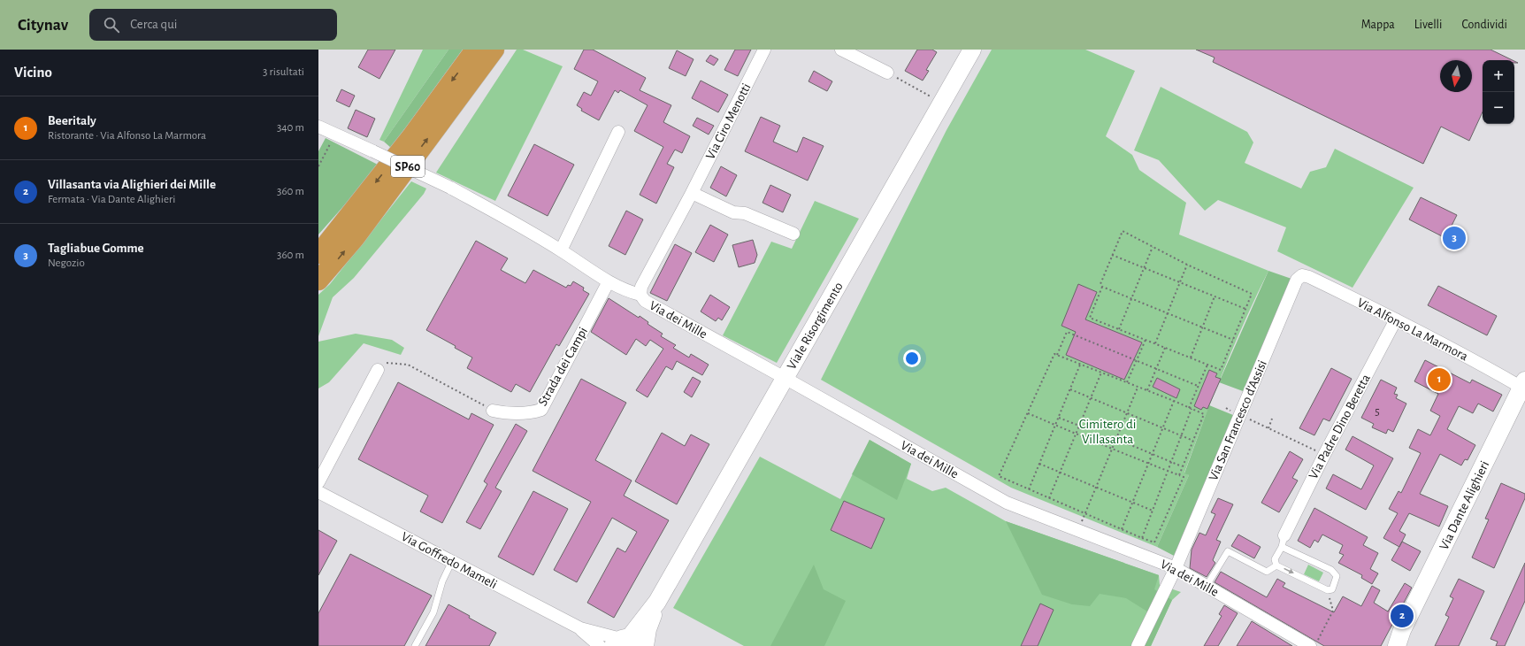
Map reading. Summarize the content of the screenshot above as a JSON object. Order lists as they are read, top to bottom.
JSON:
{
  "streets": {
    "highway": ["SP60"],
    "street": [
      "Via Ciro Menotti",
      "Via dei Mille",
      "Viale Risorgimento",
      "Via Alfonso La Marmora",
      "Strada dei Campi",
      "Via San Francesco d'Assisi",
      "Via Padre Dino Beretta",
      "Via Dante Alighieri",
      "Via Goffredo Mameli"
    ]
  },
  "crossings": [
    ["Via Ciro Menotti", "Via dei Mille"],
    ["Via dei Mille", "Viale Risorgimento"],
    ["Via dei Mille", "Strada dei Campi"],
    ["Via dei Mille", "Via San Francesco d'Assisi"],
    ["Viale Risorgimento", "Via Goffredo Mameli"],
    ["Via Alfonso La Marmora", "Via San Francesco d'Assisi"],
    ["Via Alfonso La Marmora", "Via Padre Dino Beretta"],
    ["Via Alfonso La Marmora", "Via Dante Alighieri"]
  ],
  "parks": ["Cimitero di Villasanta"],
  "house_numbers": ["5"],
  "north": "bottom",
  "page": {
    "header": "Citynav",
    "search": "Cerca qui",
    "nav": ["Mappa", "Livelli", "Condividi"],
    "heading": ["Vicino", "3 risultati"],
    "map_buttons": ["+", "−"],
    "list": [
      {
        "mark": "1",
        "name": "Beeritaly",
        "note": "Ristorante · Via Alfonso La Marmora",
        "value": "340 m"
      },
      {
        "mark": "2",
        "name": "Villasanta via Alighieri dei Mille",
        "note": "Fermata · Via Dante Alighieri",
        "value": "360 m"
      },
      {
        "mark": "3",
        "name": "Tagliabue Gomme",
        "note": "Negozio",
        "value": "360 m"
      }
    ],
    "pins": ["3", "1", "2"]
  }
}
